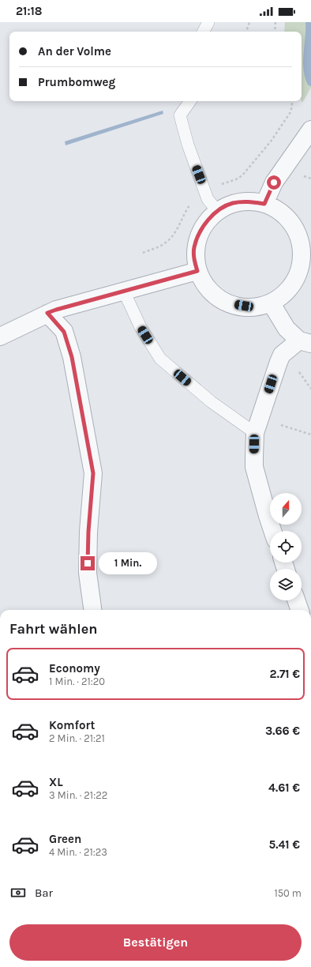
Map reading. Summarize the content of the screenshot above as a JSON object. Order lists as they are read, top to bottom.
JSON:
{
  "north": "top",
  "page": {
    "status": "21:18",
    "banner": ["An der Volme", "Prumbomweg"],
    "bubble": "1 Min.",
    "heading": "Fahrt wählen",
    "list": [
      {
        "name": "Economy",
        "note": "1 Min. · 21:20",
        "value": "2.71 €"
      },
      {
        "name": "Komfort",
        "note": "2 Min. · 21:21",
        "value": "3.66 €"
      },
      {
        "name": "XL",
        "note": "3 Min. · 21:22",
        "value": "4.61 €"
      },
      {
        "name": "Green",
        "note": "4 Min. · 21:23",
        "value": "5.41 €"
      }
    ],
    "pay": ["Bar", "150 m"],
    "buttons": "Bestätigen"
  }
}
